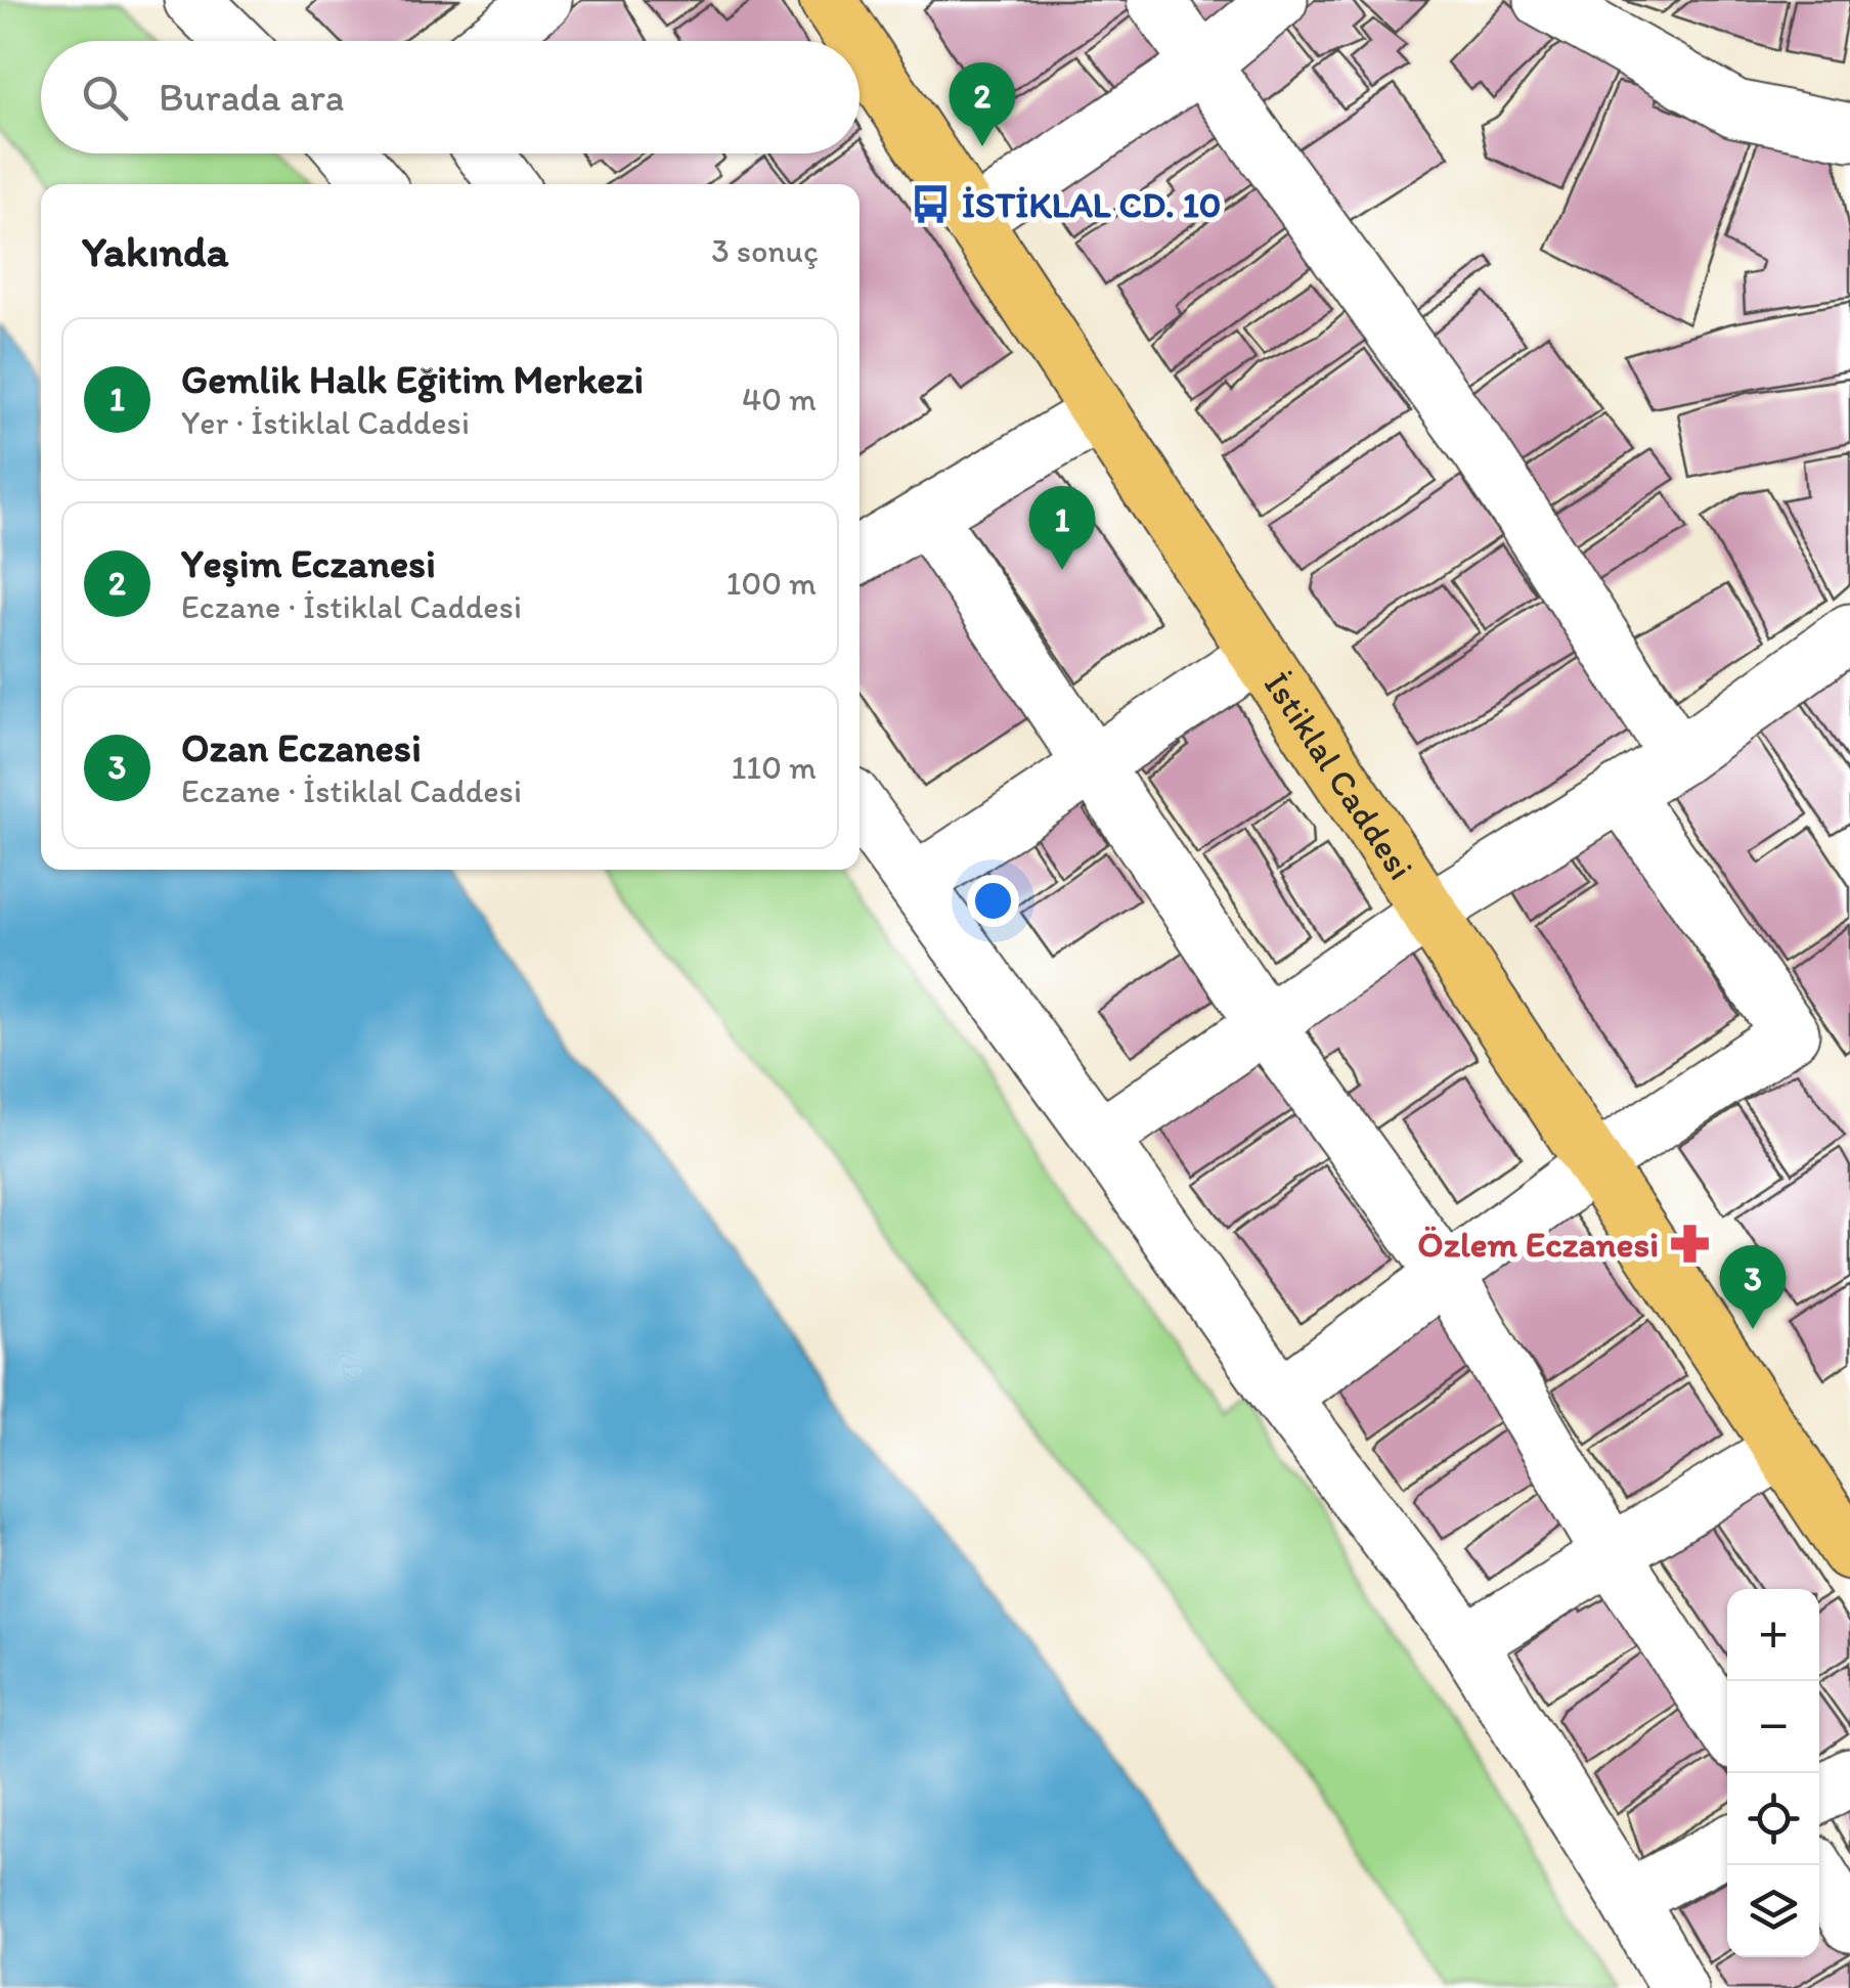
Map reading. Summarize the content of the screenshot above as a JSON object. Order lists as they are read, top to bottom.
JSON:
{
  "streets": {
    "main road": ["İstiklal Caddesi"]
  },
  "places": {
    "bus stop": ["İSTİKLAL CD. 10"],
    "pharmacy": ["Özlem Eczanesi"]
  },
  "page": {
    "search": "Burada ara",
    "pins": ["2", "1", "3"],
    "heading": ["Yakında", "3 sonuç"],
    "list": [
      {
        "mark": "1",
        "name": "Gemlik Halk Eğitim Merkezi",
        "note": "Yer · İstiklal Caddesi",
        "value": "40 m"
      },
      {
        "mark": "2",
        "name": "Yeşim Eczanesi",
        "note": "Eczane · İstiklal Caddesi",
        "value": "100 m"
      },
      {
        "mark": "3",
        "name": "Ozan Eczanesi",
        "note": "Eczane · İstiklal Caddesi",
        "value": "110 m"
      }
    ],
    "map_buttons": ["+", "−"]
  }
}
